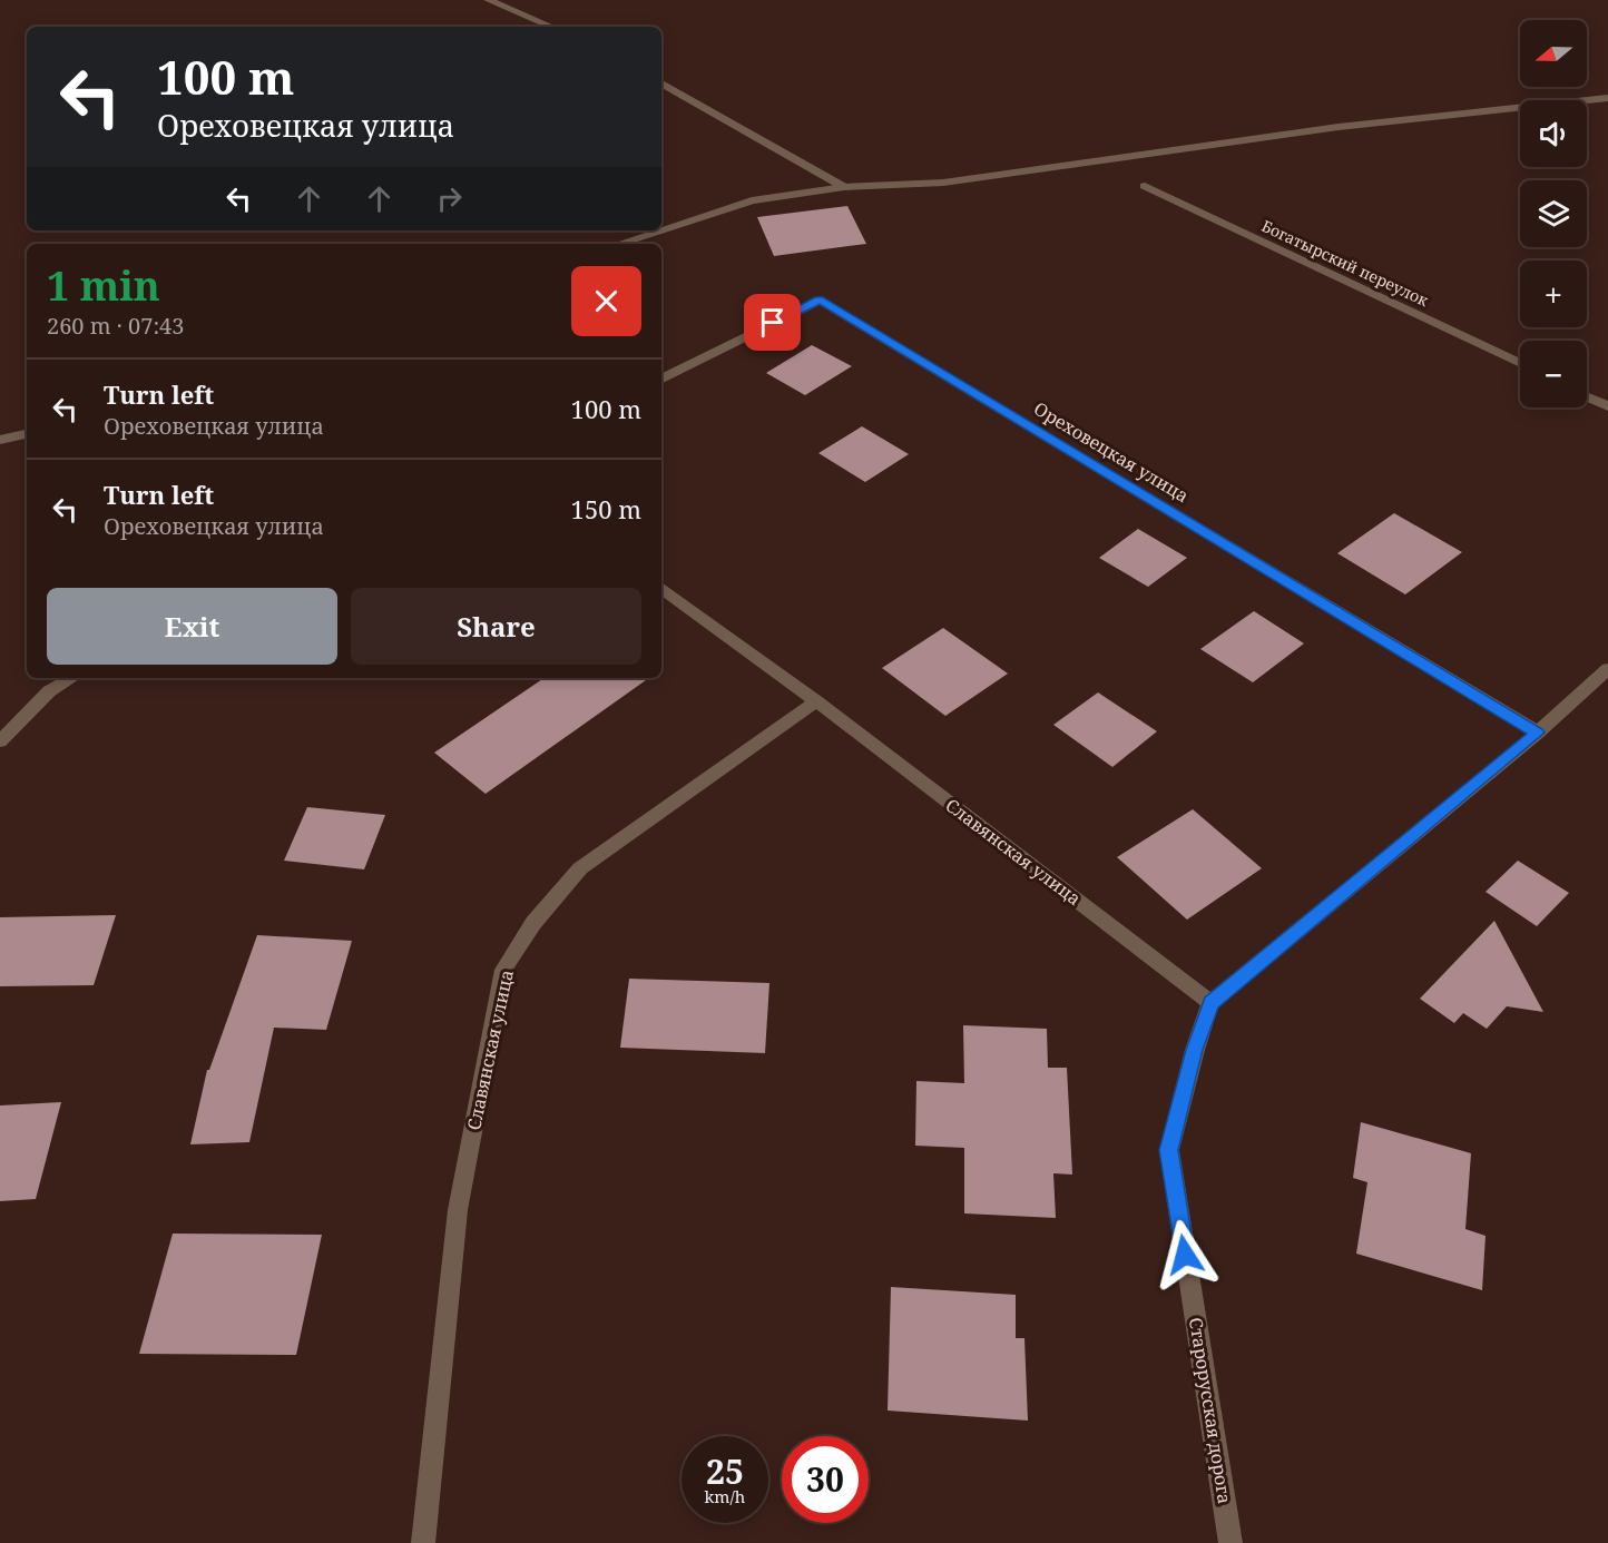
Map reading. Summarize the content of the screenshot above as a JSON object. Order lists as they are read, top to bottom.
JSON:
{
  "streets": {
    "street": [
      "Богатырский переулок",
      "Ореховецкая улица",
      "Славянская улица",
      "Старорусская дорога"
    ]
  },
  "crossings": [
    ["Ореховецкая улица", "Старорусская дорога"],
    ["Славянская улица", "Старорусская дорога"]
  ],
  "north": "left",
  "page": {
    "map_buttons": ["+", "−"],
    "turn": ["100 m", "Ореховецкая улица"],
    "heading": ["1 min", "260 m · 07:43"],
    "list": [
      {
        "name": "Turn left",
        "note": "Ореховецкая улица",
        "value": "100 m"
      },
      {
        "name": "Turn left",
        "note": "Ореховецкая улица",
        "value": "150 m"
      }
    ],
    "buttons": ["Exit", "Share"],
    "speed": "25 km/h",
    "limit": "30"
  }
}
